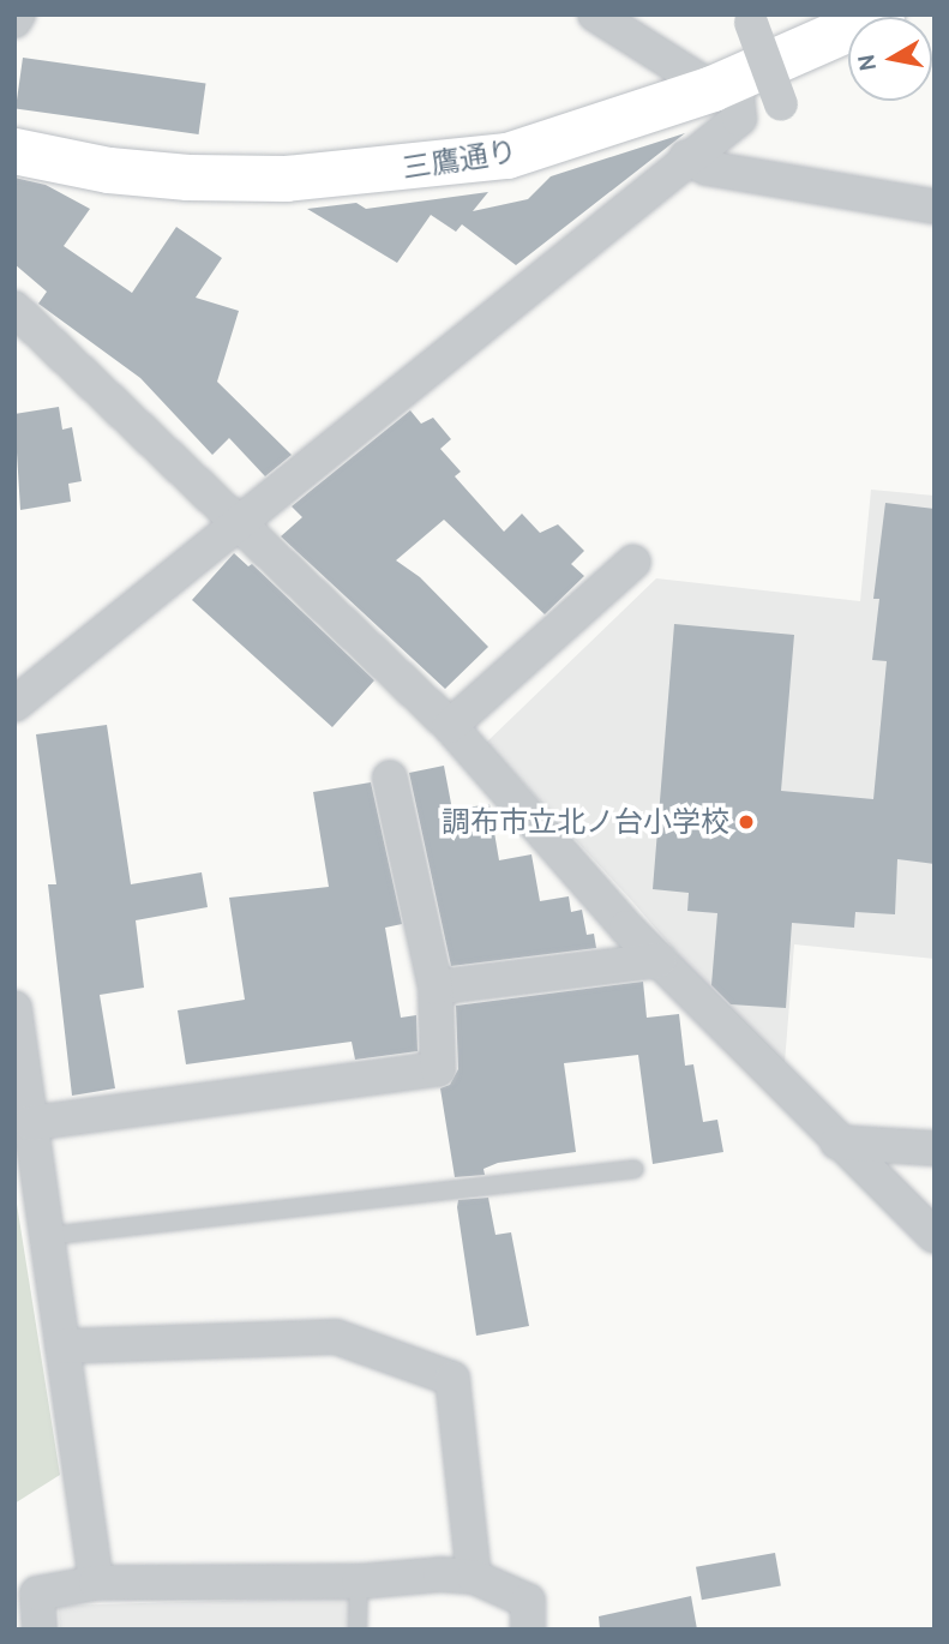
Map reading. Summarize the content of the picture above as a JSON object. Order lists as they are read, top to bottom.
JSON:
{
  "streets": {
    "main road": ["三鷹通り"]
  },
  "places": ["調布市立北ノ台小学校"],
  "north": "left"
}
